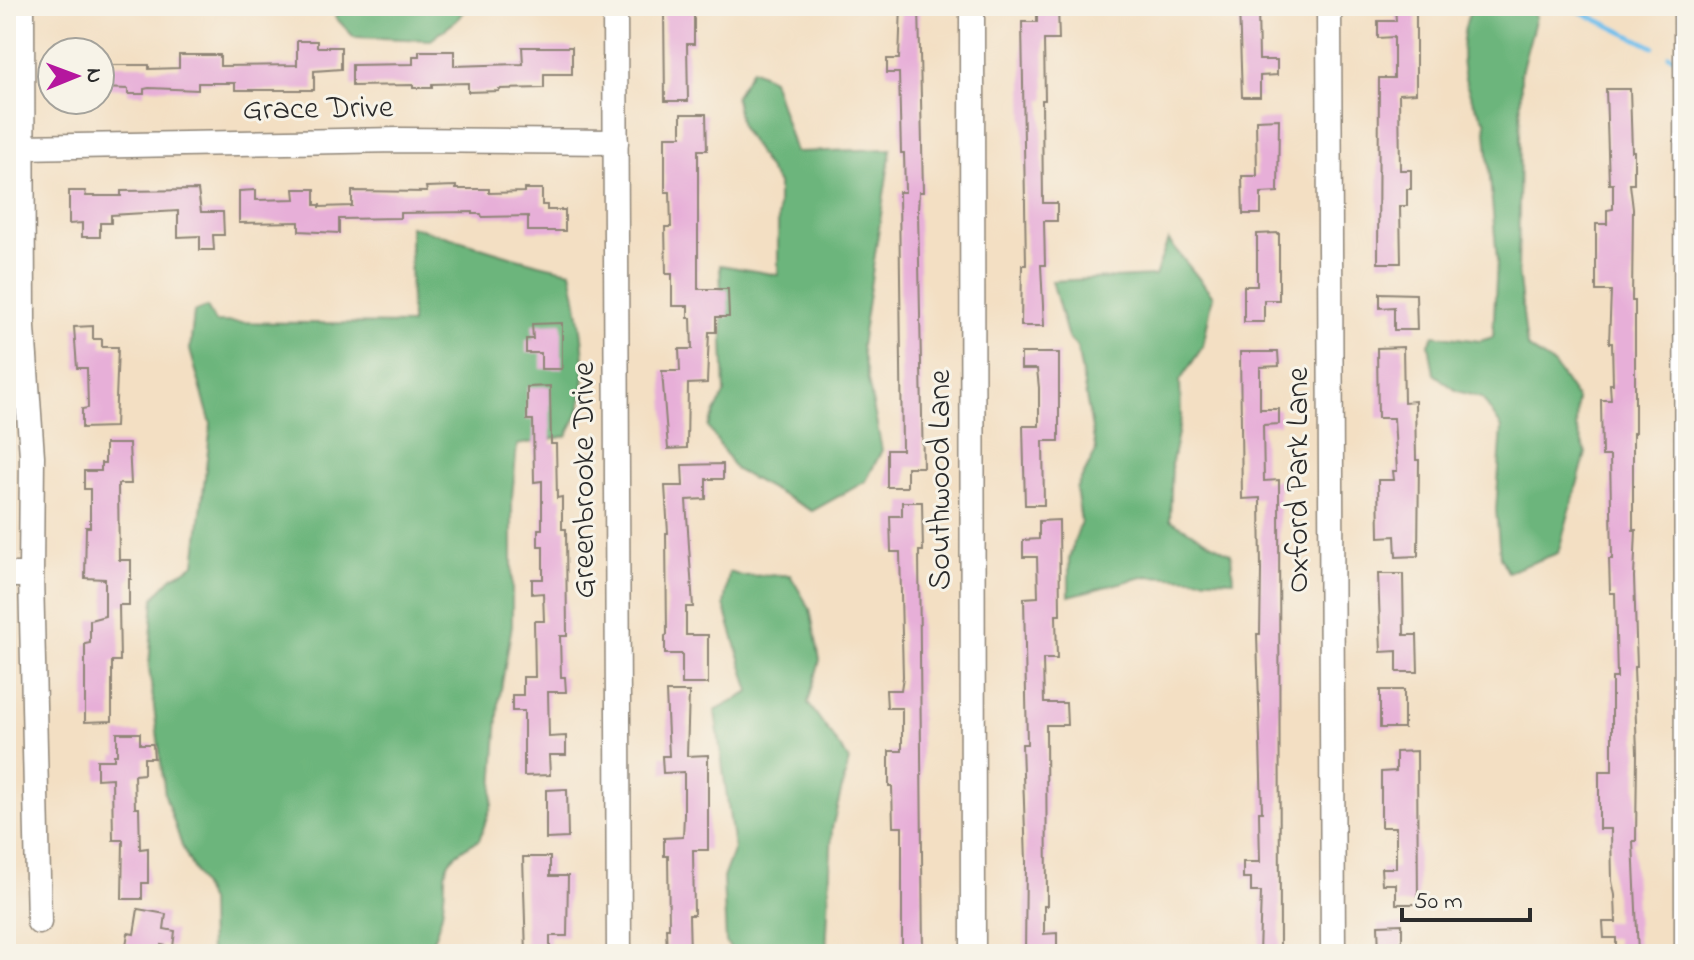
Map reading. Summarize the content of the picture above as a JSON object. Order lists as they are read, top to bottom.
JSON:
{
  "streets": {
    "street": [
      "Grace Drive",
      "Greenbrooke Drive",
      "Southwood Lane",
      "Oxford Park Lane"
    ]
  },
  "crossings": [
    ["Grace Drive", "Greenbrooke Drive"]
  ],
  "scale_bar": "50 m",
  "north": "right"
}
